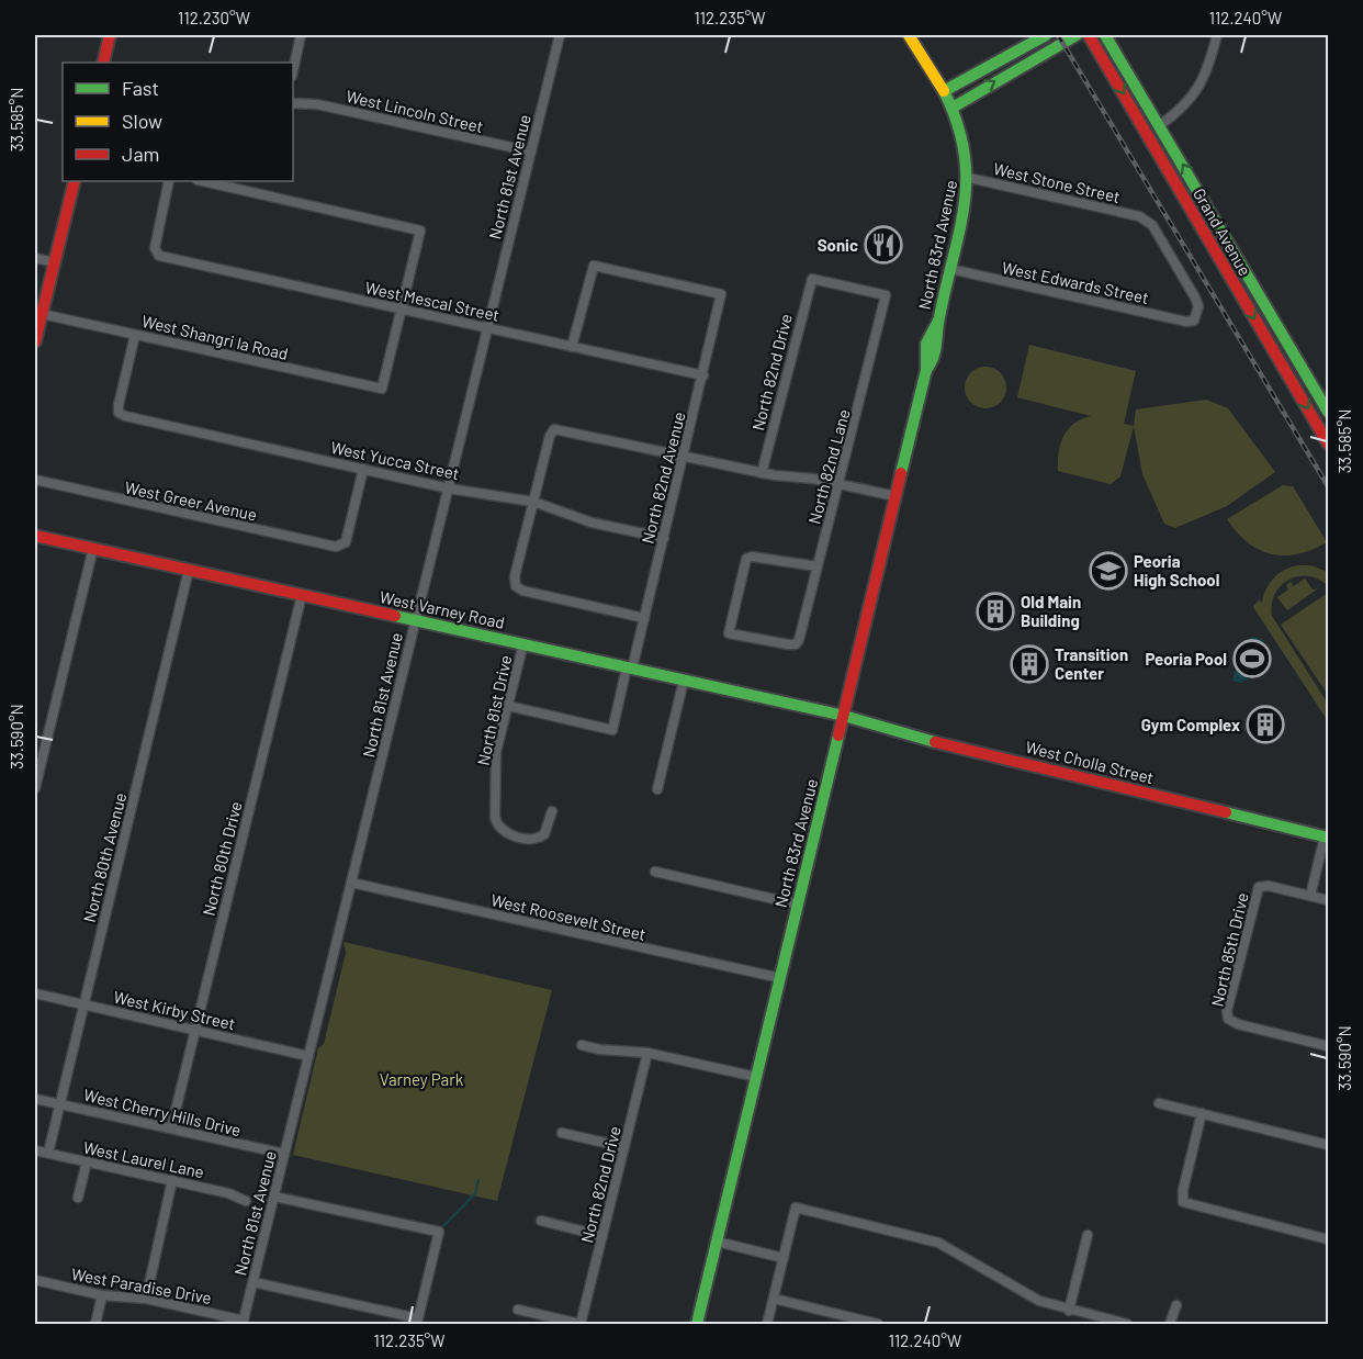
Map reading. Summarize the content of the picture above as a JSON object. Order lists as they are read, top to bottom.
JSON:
{
  "streets": {
    "main road": [
      "Grand Avenue",
      "North 83rd Avenue",
      "West Varney Road",
      "West Cholla Street"
    ],
    "street": [
      "West Lincoln Street",
      "North 81st Avenue",
      "West Stone Street",
      "West Edwards Street",
      "West Mescal Street",
      "West Shangri la Road",
      "North 82nd Drive",
      "West Yucca Street",
      "North 82nd Lane",
      "North 82nd Avenue",
      "West Greer Avenue",
      "North 81st Drive",
      "North 80th Avenue",
      "North 80th Drive",
      "West Roosevelt Street",
      "North 85th Drive",
      "West Kirby Street",
      "West Cherry Hills Drive",
      "West Laurel Lane",
      "West Paradise Drive"
    ]
  },
  "crossings": [
    ["West Lincoln Street", "North 81st Avenue"],
    ["North 81st Avenue", "West Mescal Street"],
    ["North 81st Avenue", "West Yucca Street"],
    ["North 81st Avenue", "West Varney Road"],
    ["North 81st Avenue", "West Roosevelt Street"],
    ["North 81st Avenue", "West Kirby Street"],
    ["North 81st Avenue", "West Cherry Hills Drive"],
    ["North 81st Avenue", "West Paradise Drive"],
    ["West Stone Street", "North 83rd Avenue"],
    ["West Stone Street", "West Edwards Street"],
    ["North 83rd Avenue", "West Edwards Street"],
    ["North 83rd Avenue", "West Varney Road"],
    ["North 83rd Avenue", "West Cholla Street"],
    ["North 83rd Avenue", "West Roosevelt Street"],
    ["West Mescal Street", "West Shangri la Road"],
    ["West Mescal Street", "North 82nd Avenue"],
    ["West Shangri la Road", "West Yucca Street"],
    ["North 82nd Drive", "North 82nd Lane"],
    ["West Yucca Street", "North 82nd Avenue"],
    ["West Yucca Street", "West Greer Avenue"],
    ["North 82nd Avenue", "West Varney Road"],
    ["North 82nd Avenue", "North 81st Drive"],
    ["West Varney Road", "North 81st Drive"],
    ["West Varney Road", "West Cholla Street"],
    ["West Varney Road", "North 80th Avenue"],
    ["West Varney Road", "North 80th Drive"],
    ["North 80th Avenue", "West Kirby Street"],
    ["North 80th Avenue", "West Cherry Hills Drive"],
    ["North 80th Avenue", "West Laurel Lane"],
    ["North 80th Drive", "West Kirby Street"],
    ["North 80th Drive", "West Cherry Hills Drive"]
  ],
  "parks": ["Varney Park"],
  "places": {
    "restaurant": ["Sonic"],
    "school or university": ["Peoria High School"],
    "building": ["Old Main Building", "Transition Center", "Gym Complex"],
    "sports": ["Peoria Pool"]
  },
  "legend": ["Fast", "Slow", "Jam"],
  "coordinates": [
    "112.230°W",
    "112.235°W",
    "112.240°W",
    "33.585°N",
    "33.590°N"
  ]
}
